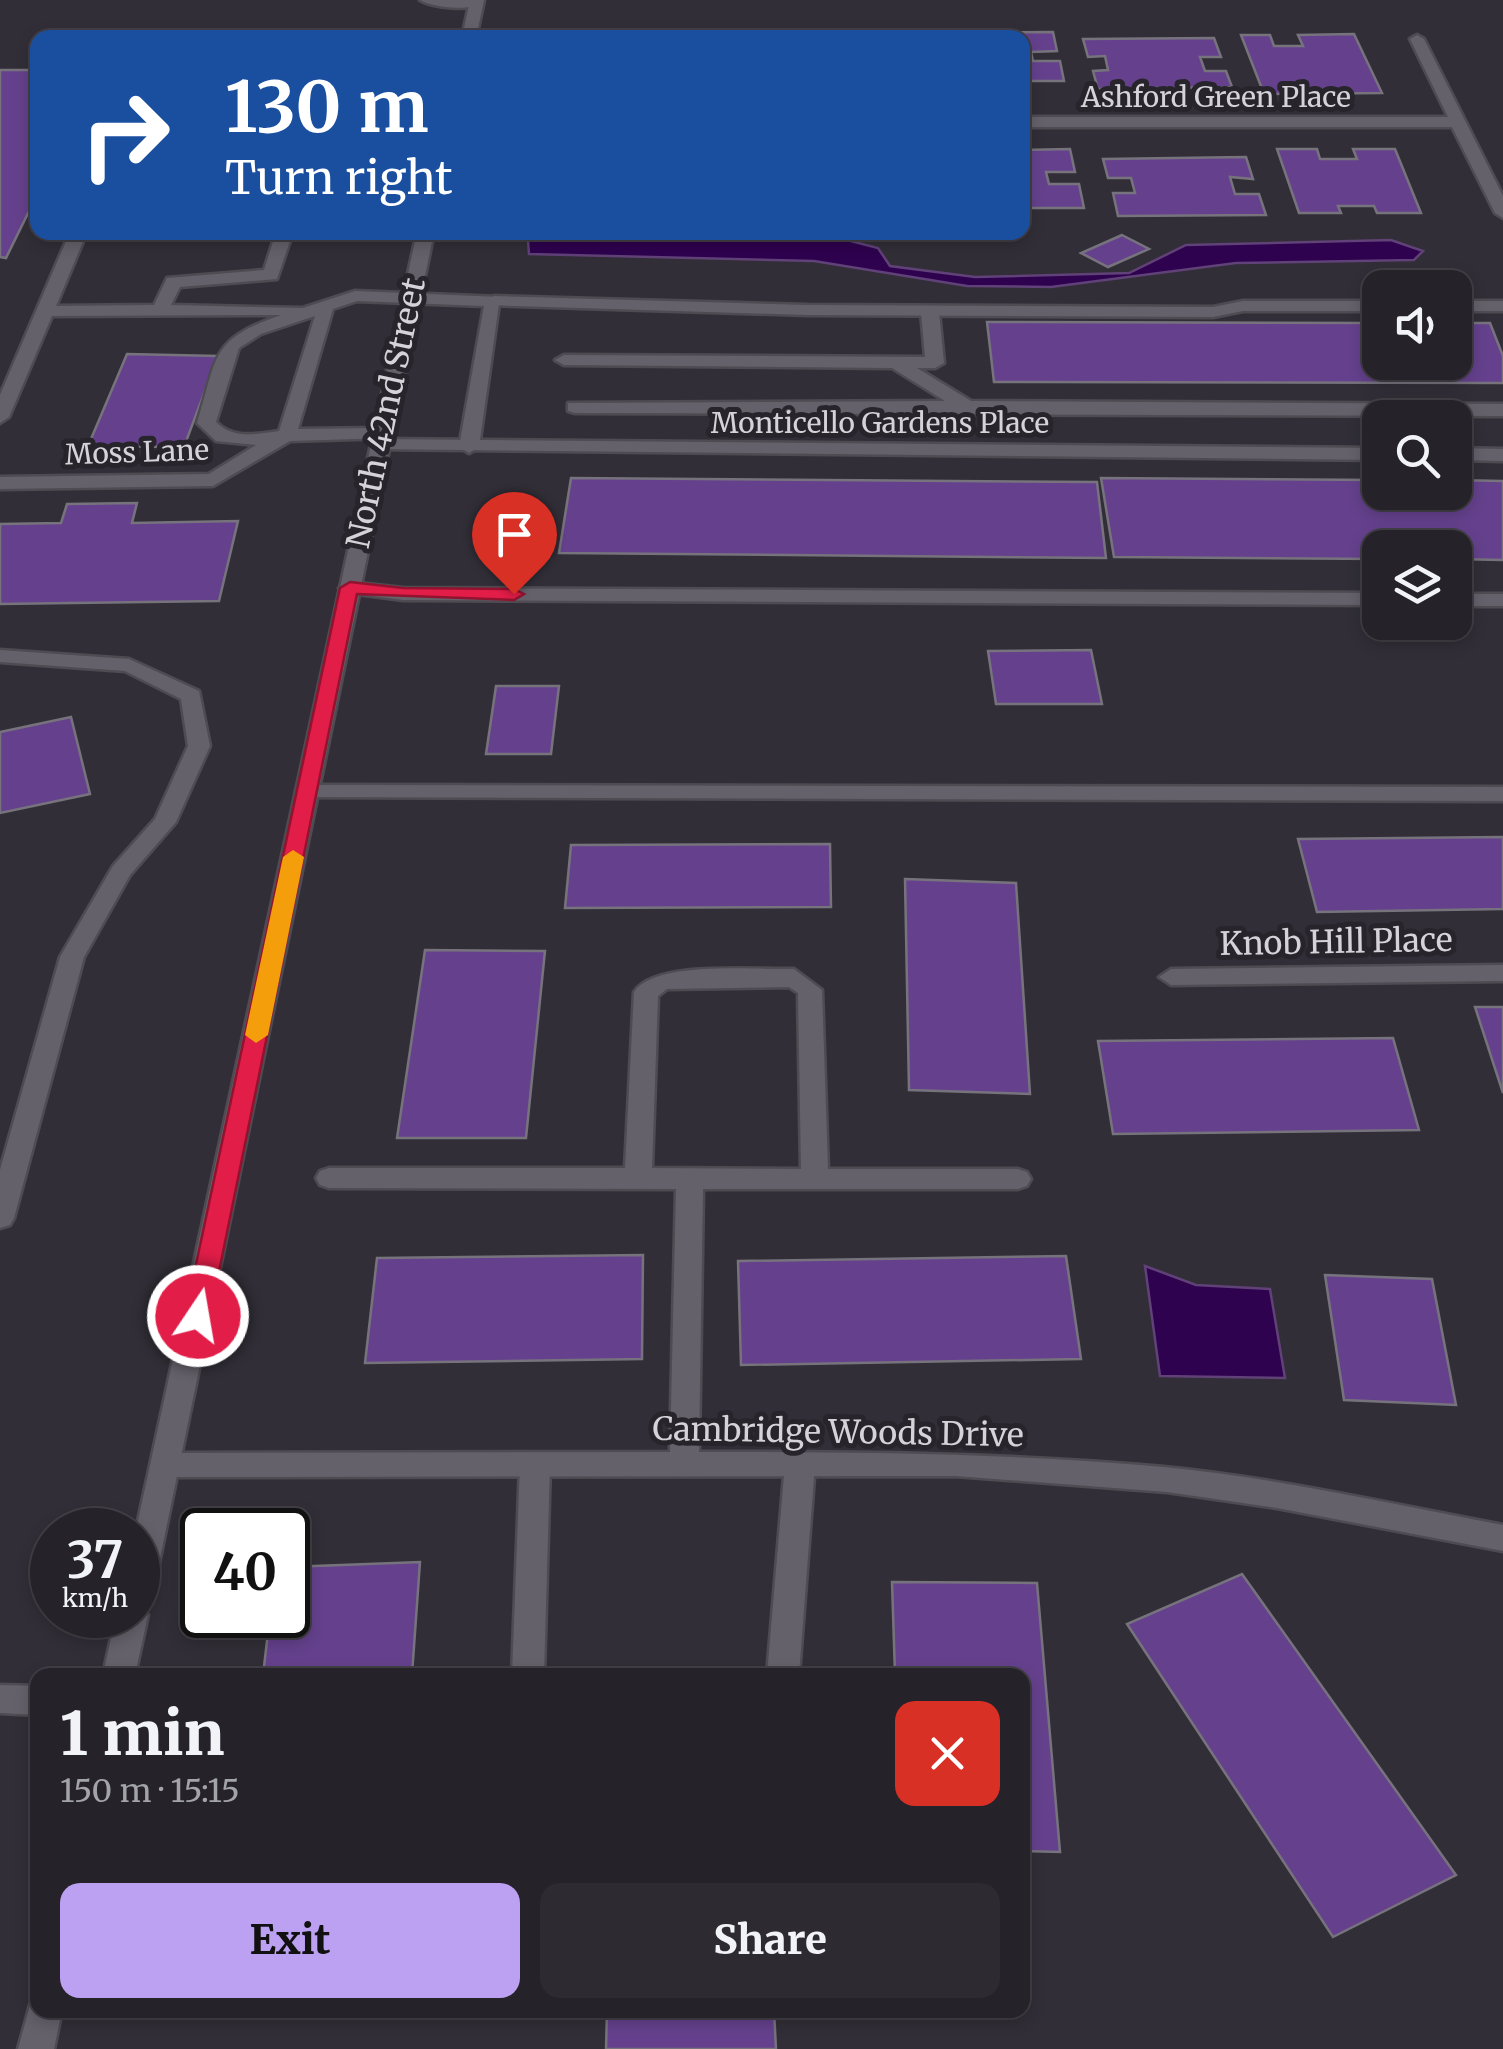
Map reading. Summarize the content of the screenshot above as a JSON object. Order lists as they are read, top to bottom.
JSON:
{
  "streets": {
    "street": [
      "Ashford Green Place",
      "North 42nd Street",
      "Monticello Gardens Place",
      "Moss Lane",
      "Knob Hill Place",
      "Cambridge Woods Drive"
    ]
  },
  "crossings": [
    ["North 42nd Street", "Monticello Gardens Place"],
    ["North 42nd Street", "Cambridge Woods Drive"]
  ],
  "page": {
    "turn": ["130 m", "Turn right"],
    "speed": "37 km/h",
    "limit": "40",
    "heading": ["1 min", "150 m · 15:15"],
    "buttons": ["Exit", "Share"]
  }
}
